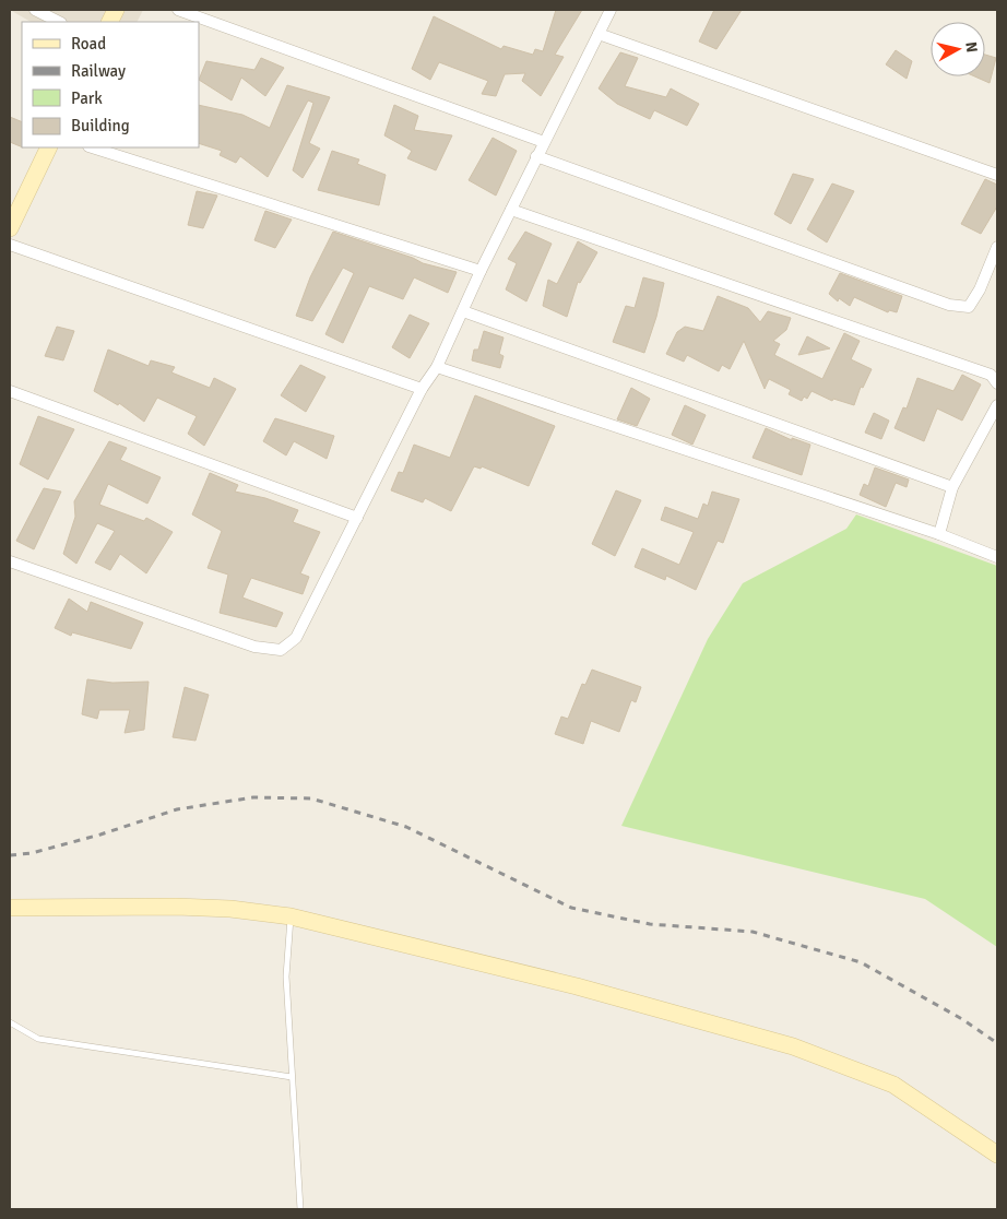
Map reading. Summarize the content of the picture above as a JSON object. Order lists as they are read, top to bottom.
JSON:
{
  "legend": [
    "Road",
    "Railway",
    "Park",
    "Building"
  ],
  "north": "right"
}
